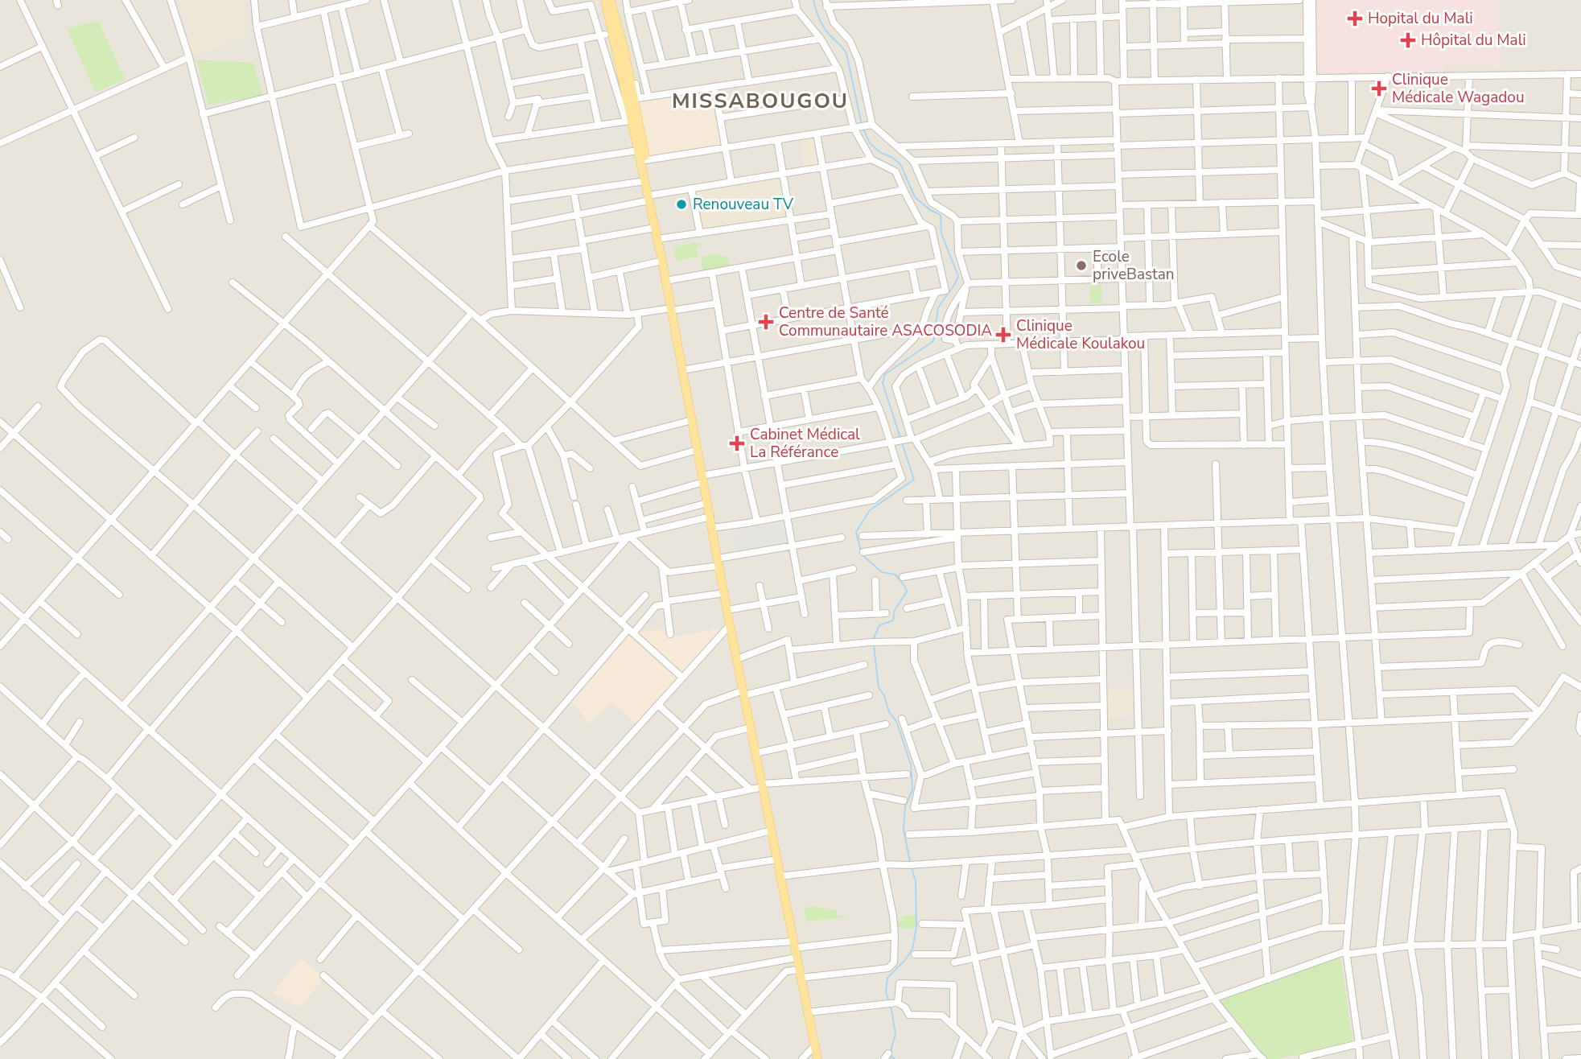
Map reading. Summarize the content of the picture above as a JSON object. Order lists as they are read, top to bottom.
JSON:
{
  "districts": ["MISSABOUGOU"],
  "places": {
    "health": [
      "Hopital du Mali",
      "Hôpital du Mali",
      "Clinique Médicale Wagadou",
      "Centre de Santé Communautaire ASACOSODIA",
      "Clinique Médicale Koulakou",
      "Cabinet Médical La Référance"
    ],
    "other": ["Renouveau TV", "Ecole priveBastan"]
  }
}
